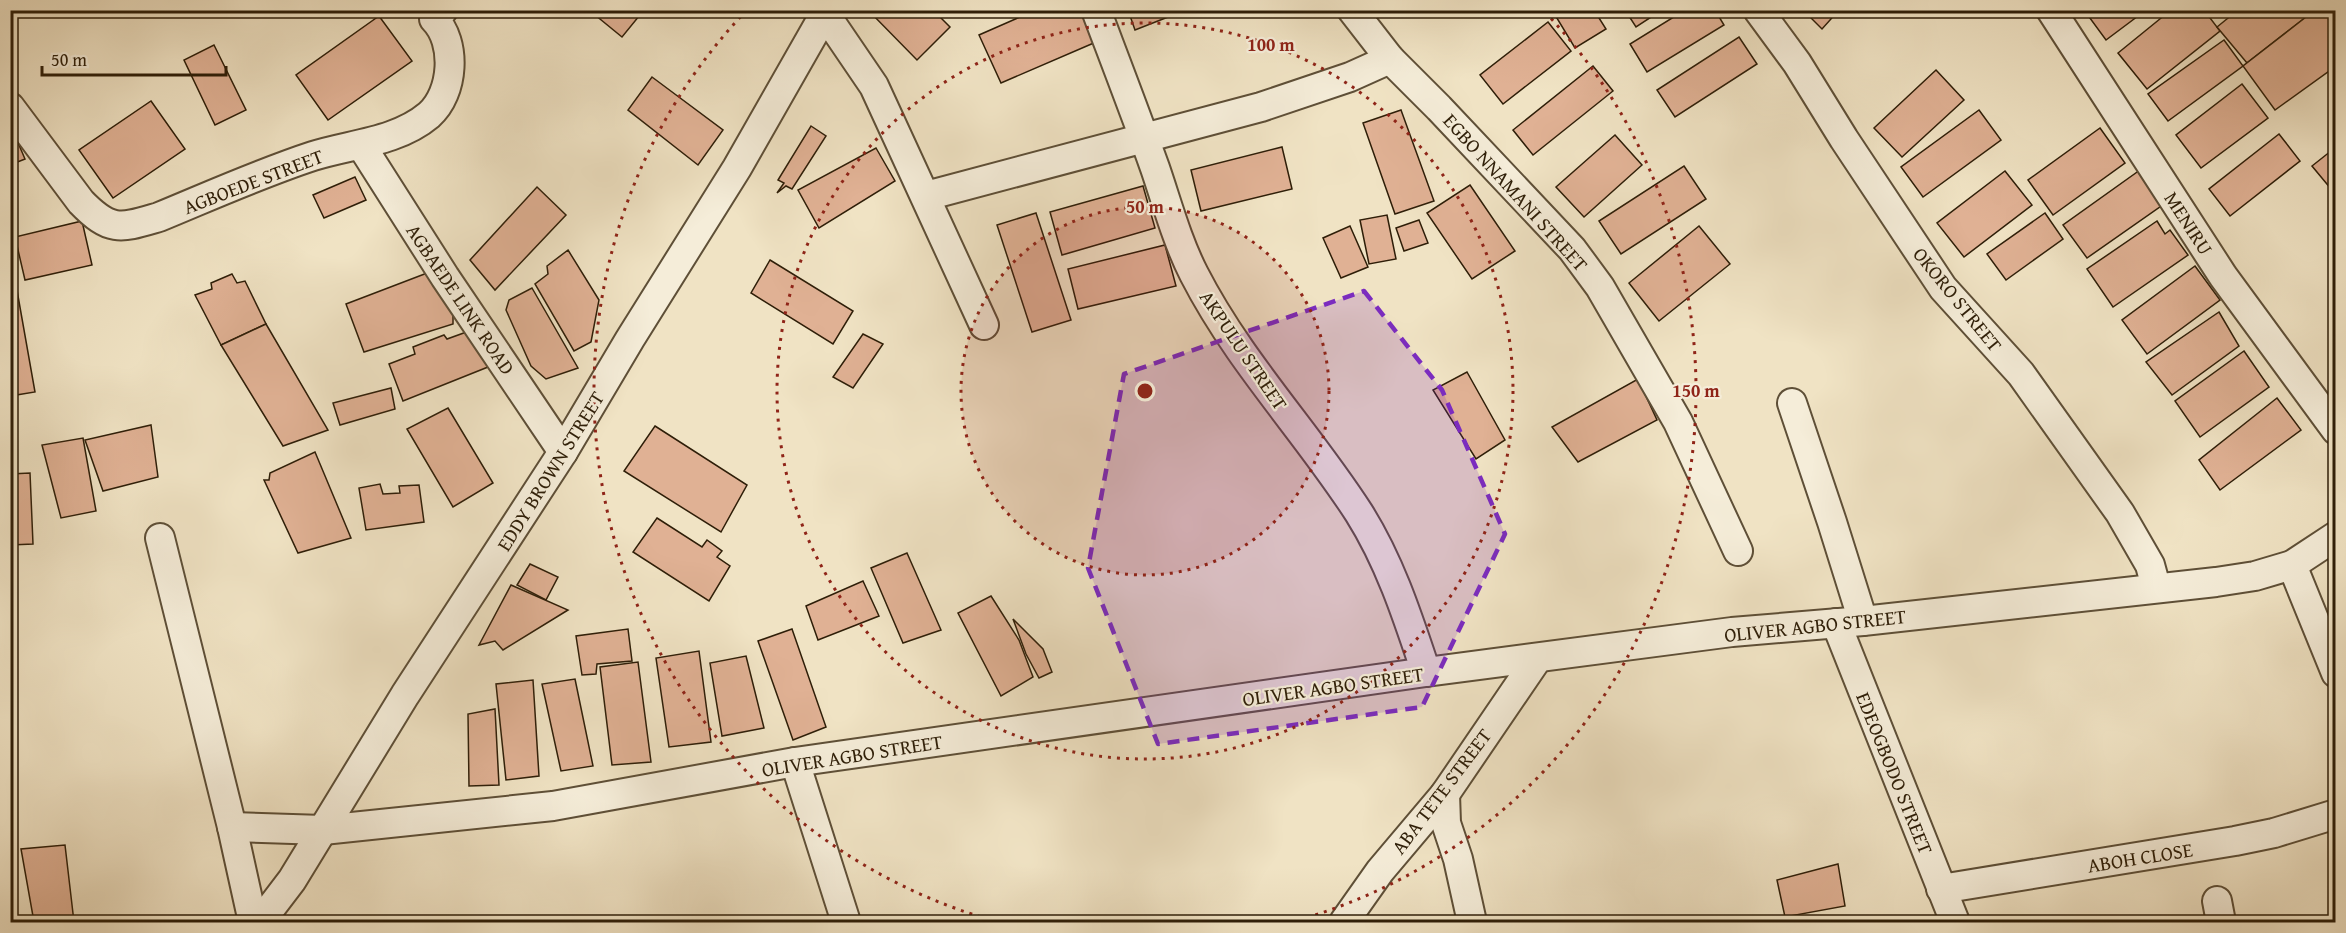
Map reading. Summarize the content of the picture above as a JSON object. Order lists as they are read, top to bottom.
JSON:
{
  "streets": {
    "street": [
      "AGBOEDE STREET",
      "EGBO NNAMANI STREET",
      "MENIRU",
      "AGBAEDE LINK ROAD",
      "OKORO STREET",
      "AKPULU STREET",
      "EDDY BROWN STREET",
      "OLIVER AGBO STREET",
      "EDEOGBODO STREET",
      "ABA TETE STREET",
      "ABOH CLOSE"
    ]
  },
  "crossings": [
    ["AGBOEDE STREET", "AGBAEDE LINK ROAD"],
    ["AGBAEDE LINK ROAD", "EDDY BROWN STREET"],
    ["OKORO STREET", "OLIVER AGBO STREET"],
    ["AKPULU STREET", "OLIVER AGBO STREET"],
    ["EDDY BROWN STREET", "OLIVER AGBO STREET"],
    ["OLIVER AGBO STREET", "EDEOGBODO STREET"],
    ["OLIVER AGBO STREET", "ABA TETE STREET"],
    ["EDEOGBODO STREET", "ABOH CLOSE"]
  ],
  "scale_bar": "50 m",
  "rings": ["100 m", "50 m", "150 m"]
}
